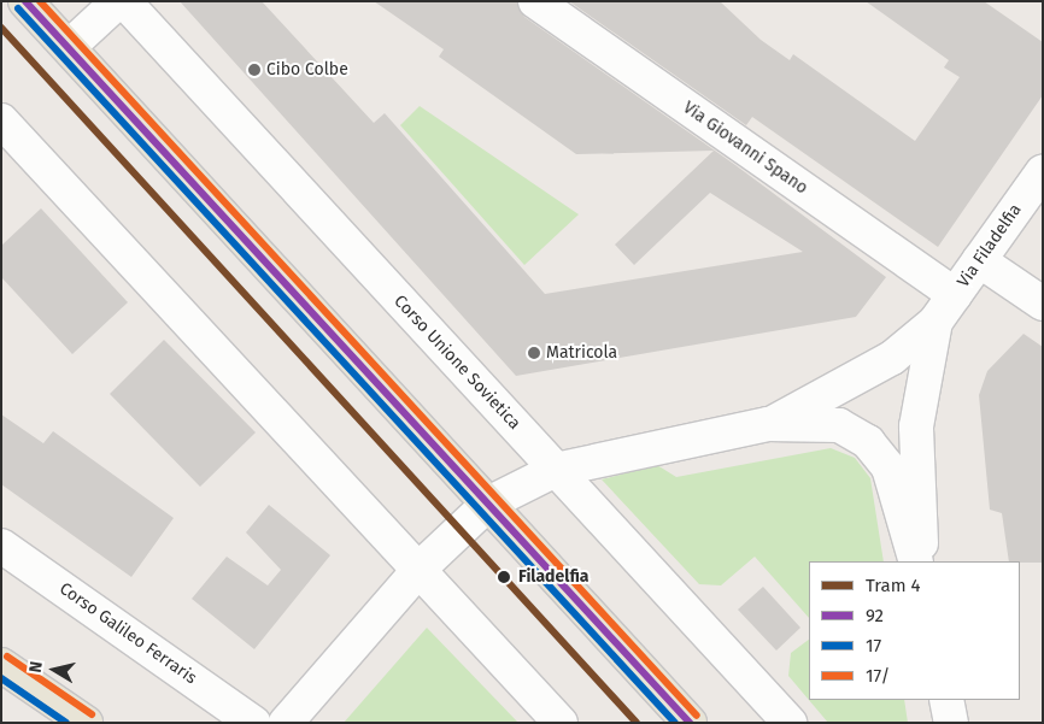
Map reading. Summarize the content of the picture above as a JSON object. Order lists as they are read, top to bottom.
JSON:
{
  "streets": {
    "street": [
      "Via Giovanni Spano",
      "Via Filadelfia",
      "Corso Unione Sovietica",
      "Corso Galileo Ferraris"
    ]
  },
  "crossings": [
    ["Via Giovanni Spano", "Via Filadelfia"]
  ],
  "places": ["Cibo Colbe", "Matricola", "Filadelfia"],
  "lines": [
    "transit line 92",
    "transit line 17/",
    "transit line 17",
    "tram line 4"
  ],
  "legend": [
    "Tram 4",
    "92",
    "17",
    "17/"
  ],
  "north": "left"
}
